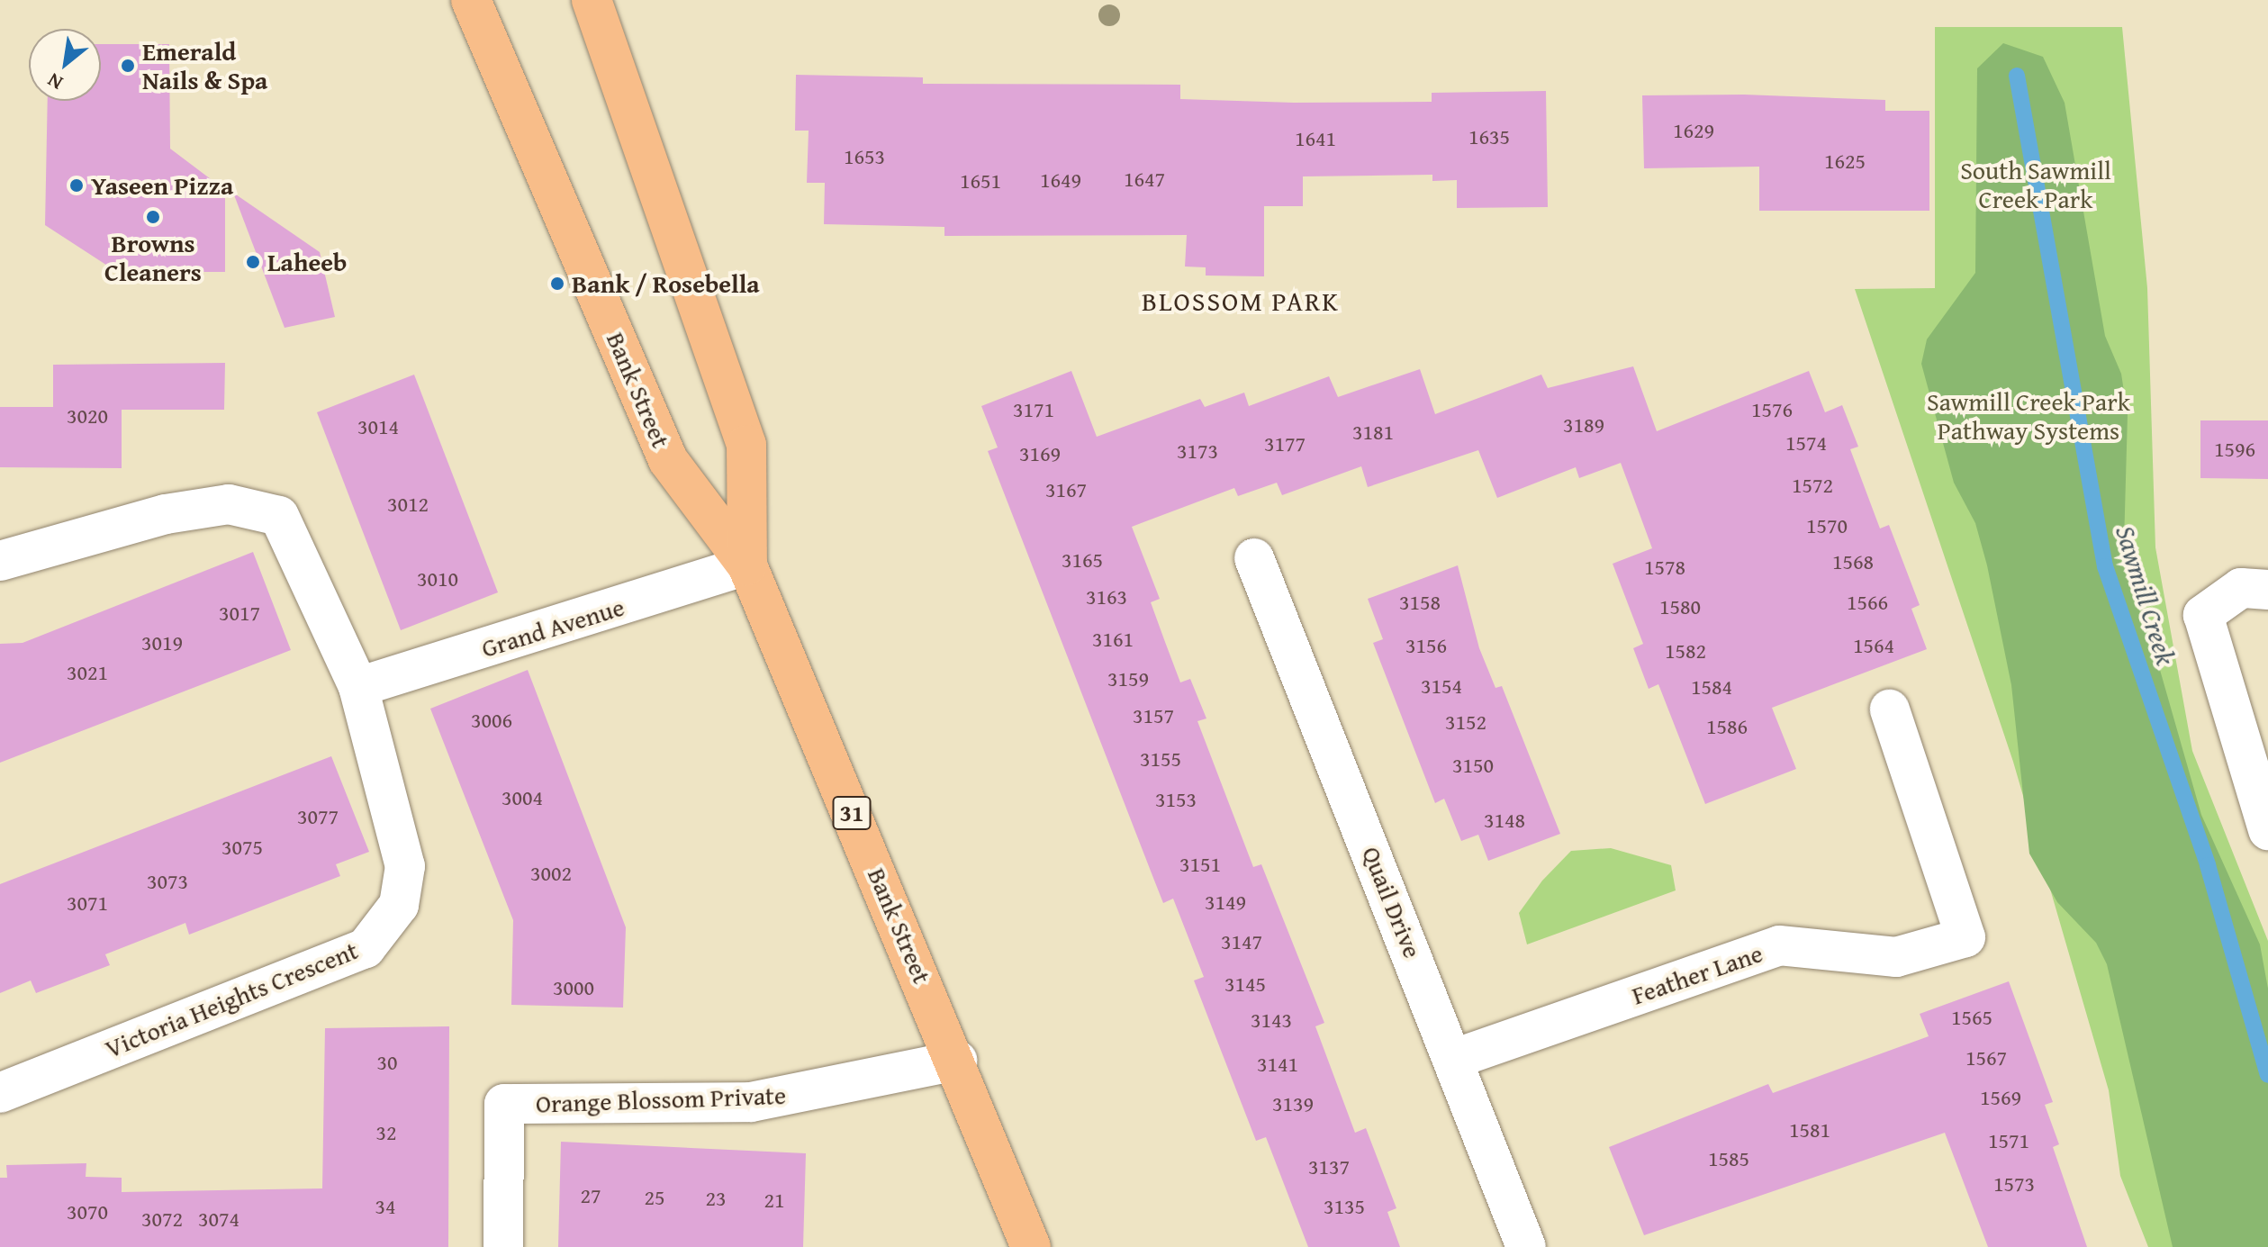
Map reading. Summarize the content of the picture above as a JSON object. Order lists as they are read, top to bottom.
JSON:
{
  "streets": {
    "main road": ["Bank Street", "31"],
    "street": [
      "Grand Avenue",
      "Quail Drive",
      "Feather Lane",
      "Victoria Heights Crescent",
      "Orange Blossom Private"
    ]
  },
  "crossings": [
    ["Bank Street", "Grand Avenue"],
    ["Bank Street", "Orange Blossom Private"],
    ["Grand Avenue", "Victoria Heights Crescent"],
    ["Quail Drive", "Feather Lane"]
  ],
  "districts": ["BLOSSOM PARK"],
  "water": ["Sawmill Creek"],
  "parks": ["South Sawmill Creek Park", "Sawmill Creek Park Pathway Systems"],
  "places": [
    "Emerald Nails & Spa",
    "Yaseen Pizza",
    "Browns Cleaners",
    "Laheeb",
    "Bank / Rosebella"
  ],
  "house_numbers": [
    "1629",
    "1635",
    "1641",
    "1653",
    "1625",
    "1647",
    "1649",
    "1651",
    "3171",
    "1576",
    "3020",
    "3189",
    "3014",
    "3181",
    "1574",
    "3177",
    "1596",
    "3173",
    "3169",
    "1572",
    "3167",
    "3012",
    "1570",
    "3165",
    "1568",
    "1578",
    "3010",
    "3163",
    "3158",
    "1566",
    "1580",
    "3017",
    "3161",
    "3019",
    "3156",
    "1564",
    "1582",
    "3021",
    "3159",
    "3154",
    "1584",
    "3157",
    "3006",
    "3152",
    "1586",
    "3155",
    "3150",
    "3004",
    "3153",
    "3077",
    "3148",
    "3075",
    "3151",
    "3002",
    "3073",
    "3149",
    "3071",
    "3147",
    "3145",
    "3000",
    "1565",
    "3143",
    "1567",
    "30",
    "3141",
    "1569",
    "3139",
    "1581",
    "32",
    "1571",
    "1585",
    "3137",
    "1573",
    "27",
    "25",
    "23",
    "21",
    "34",
    "3135",
    "3070",
    "3072",
    "3074"
  ],
  "north": "bottom left"
}
